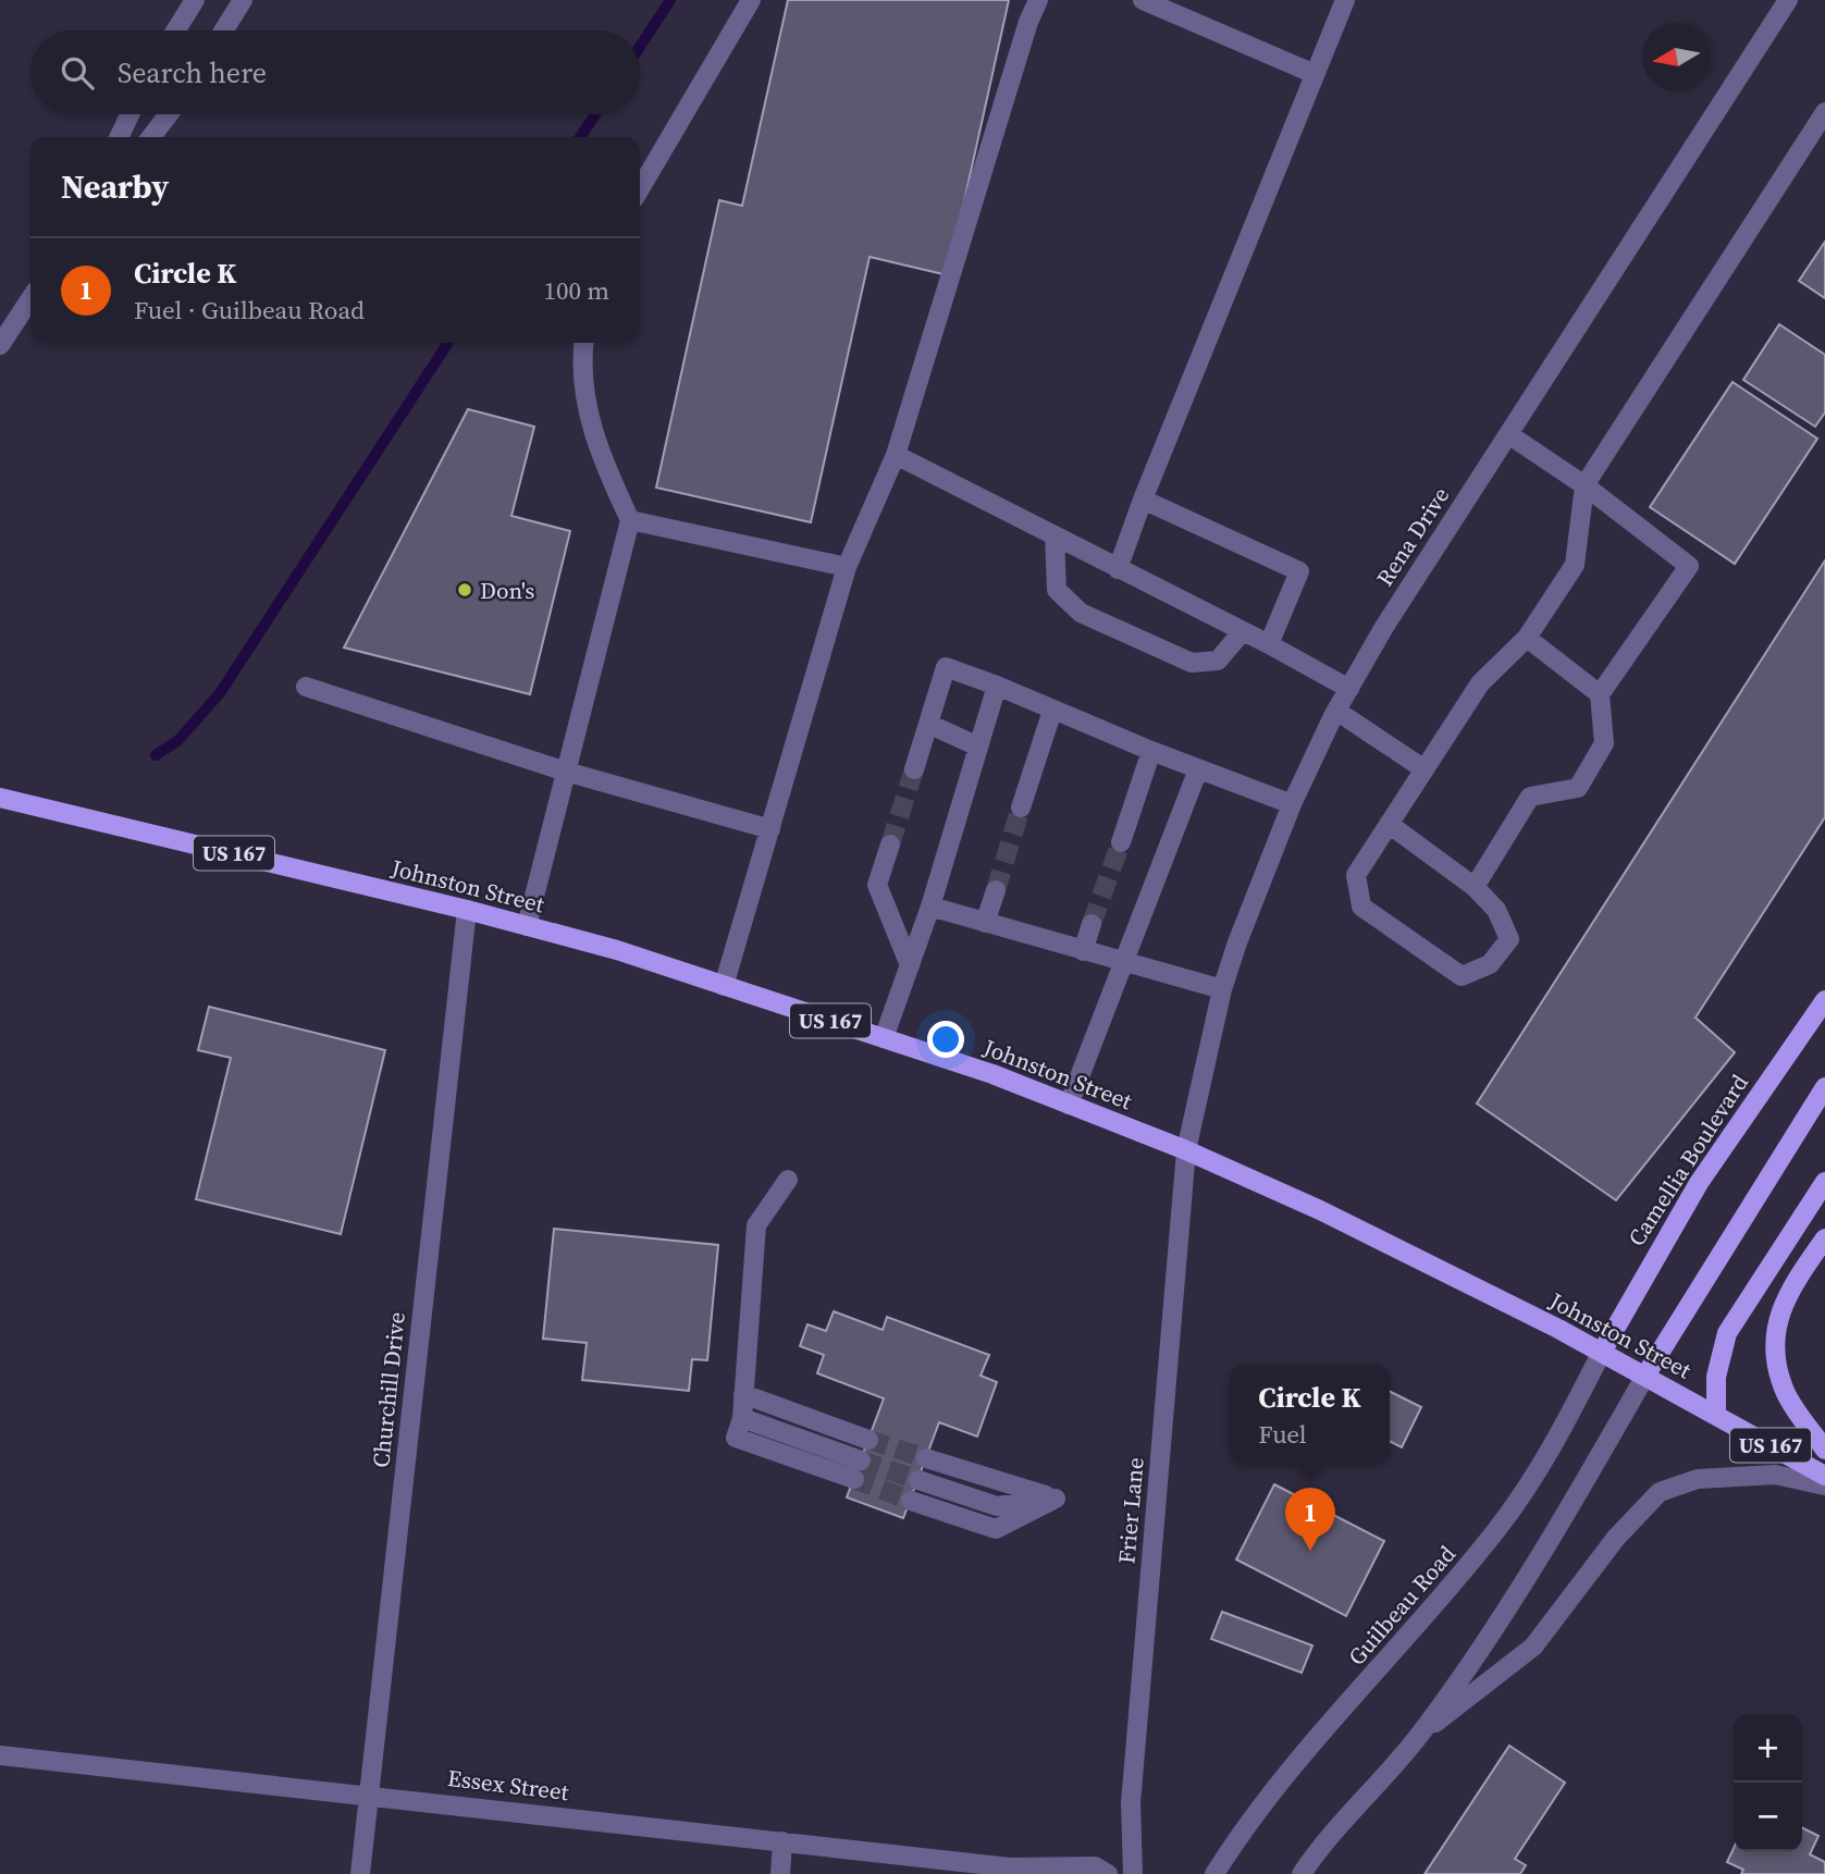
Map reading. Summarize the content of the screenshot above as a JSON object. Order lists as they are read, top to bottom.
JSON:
{
  "streets": {
    "main road": ["US 167", "Johnston Street", "Camellia Boulevard"],
    "street": [
      "Rena Drive",
      "Churchill Drive",
      "Frier Lane",
      "Guilbeau Road",
      "Essex Street"
    ]
  },
  "crossings": [
    ["Rena Drive", "Johnston Street"],
    ["Rena Drive", "Frier Lane"],
    ["Johnston Street", "Camellia Boulevard"],
    ["Johnston Street", "Churchill Drive"],
    ["Johnston Street", "Frier Lane"],
    ["Johnston Street", "Guilbeau Road"],
    ["Camellia Boulevard", "Guilbeau Road"],
    ["Churchill Drive", "Essex Street"]
  ],
  "places": ["Don's"],
  "north": "left",
  "page": {
    "search": "Search here",
    "heading": "Nearby",
    "list": [
      {
        "mark": "1",
        "name": "Circle K",
        "note": "Fuel · Guilbeau Road",
        "value": "100 m"
      }
    ],
    "popup": ["Circle K", "Fuel"],
    "pins": "1",
    "map_buttons": ["+", "−"]
  }
}
